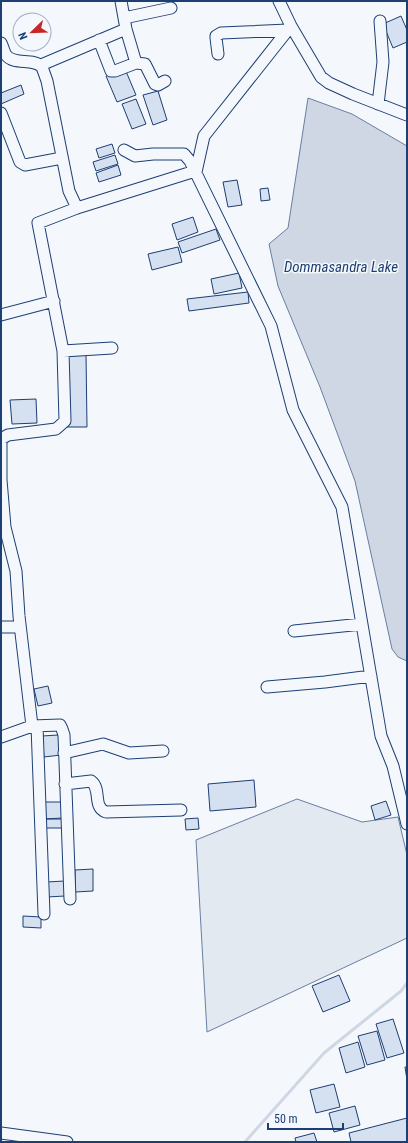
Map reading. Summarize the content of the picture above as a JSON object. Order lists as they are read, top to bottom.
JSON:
{
  "water": ["Dommasandra Lake"],
  "scale_bar": "50 m",
  "north": "bottom left"
}
